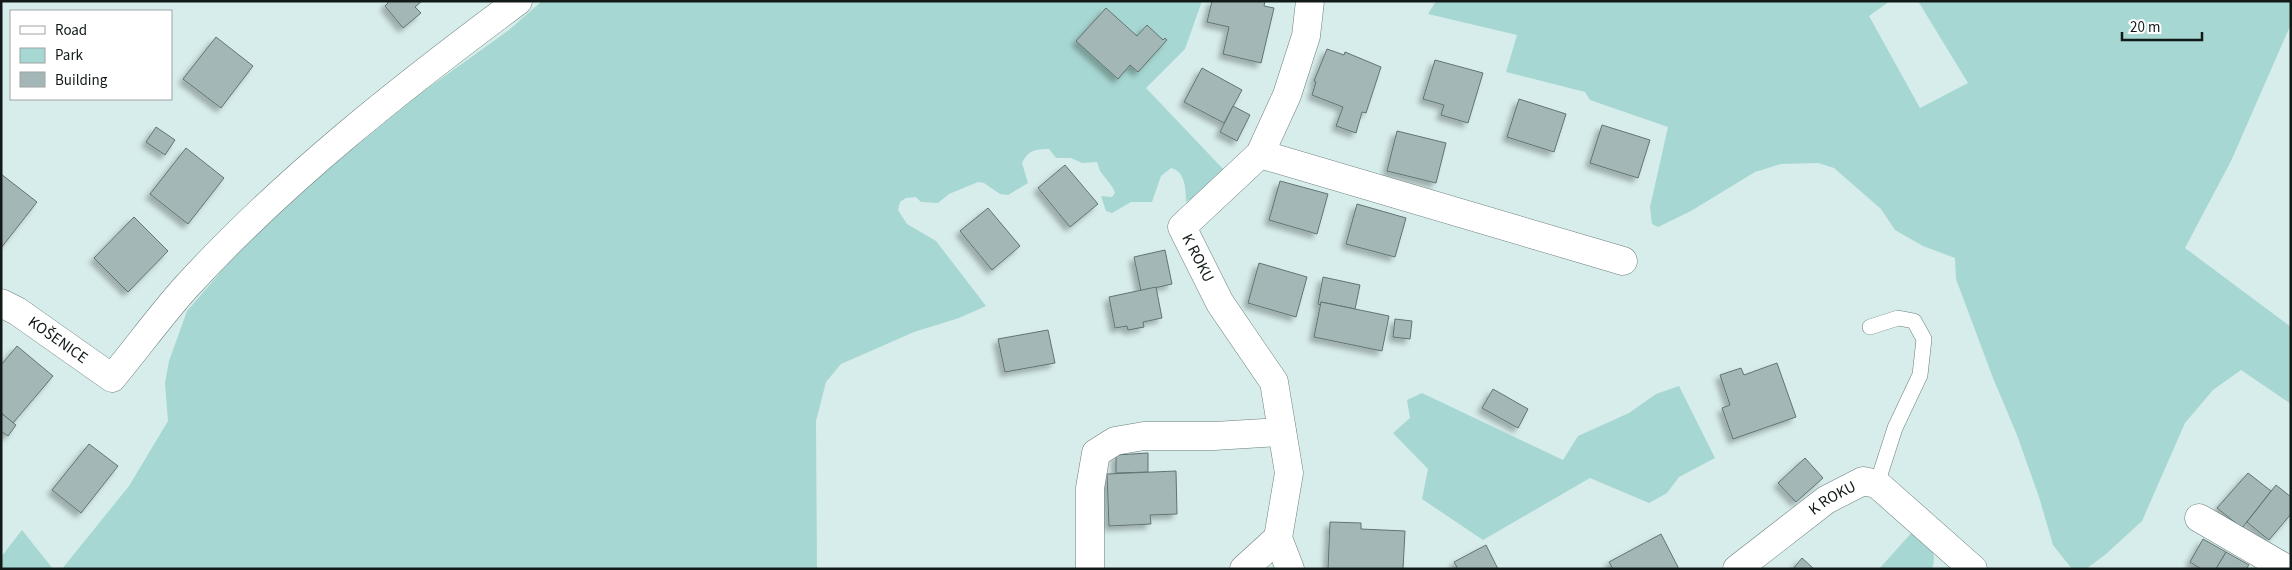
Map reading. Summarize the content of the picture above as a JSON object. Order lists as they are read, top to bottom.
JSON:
{
  "streets": {
    "street": ["K ROKU", "KOŠENICE"]
  },
  "legend": ["Road", "Park", "Building"],
  "scale_bar": "20 m"
}
